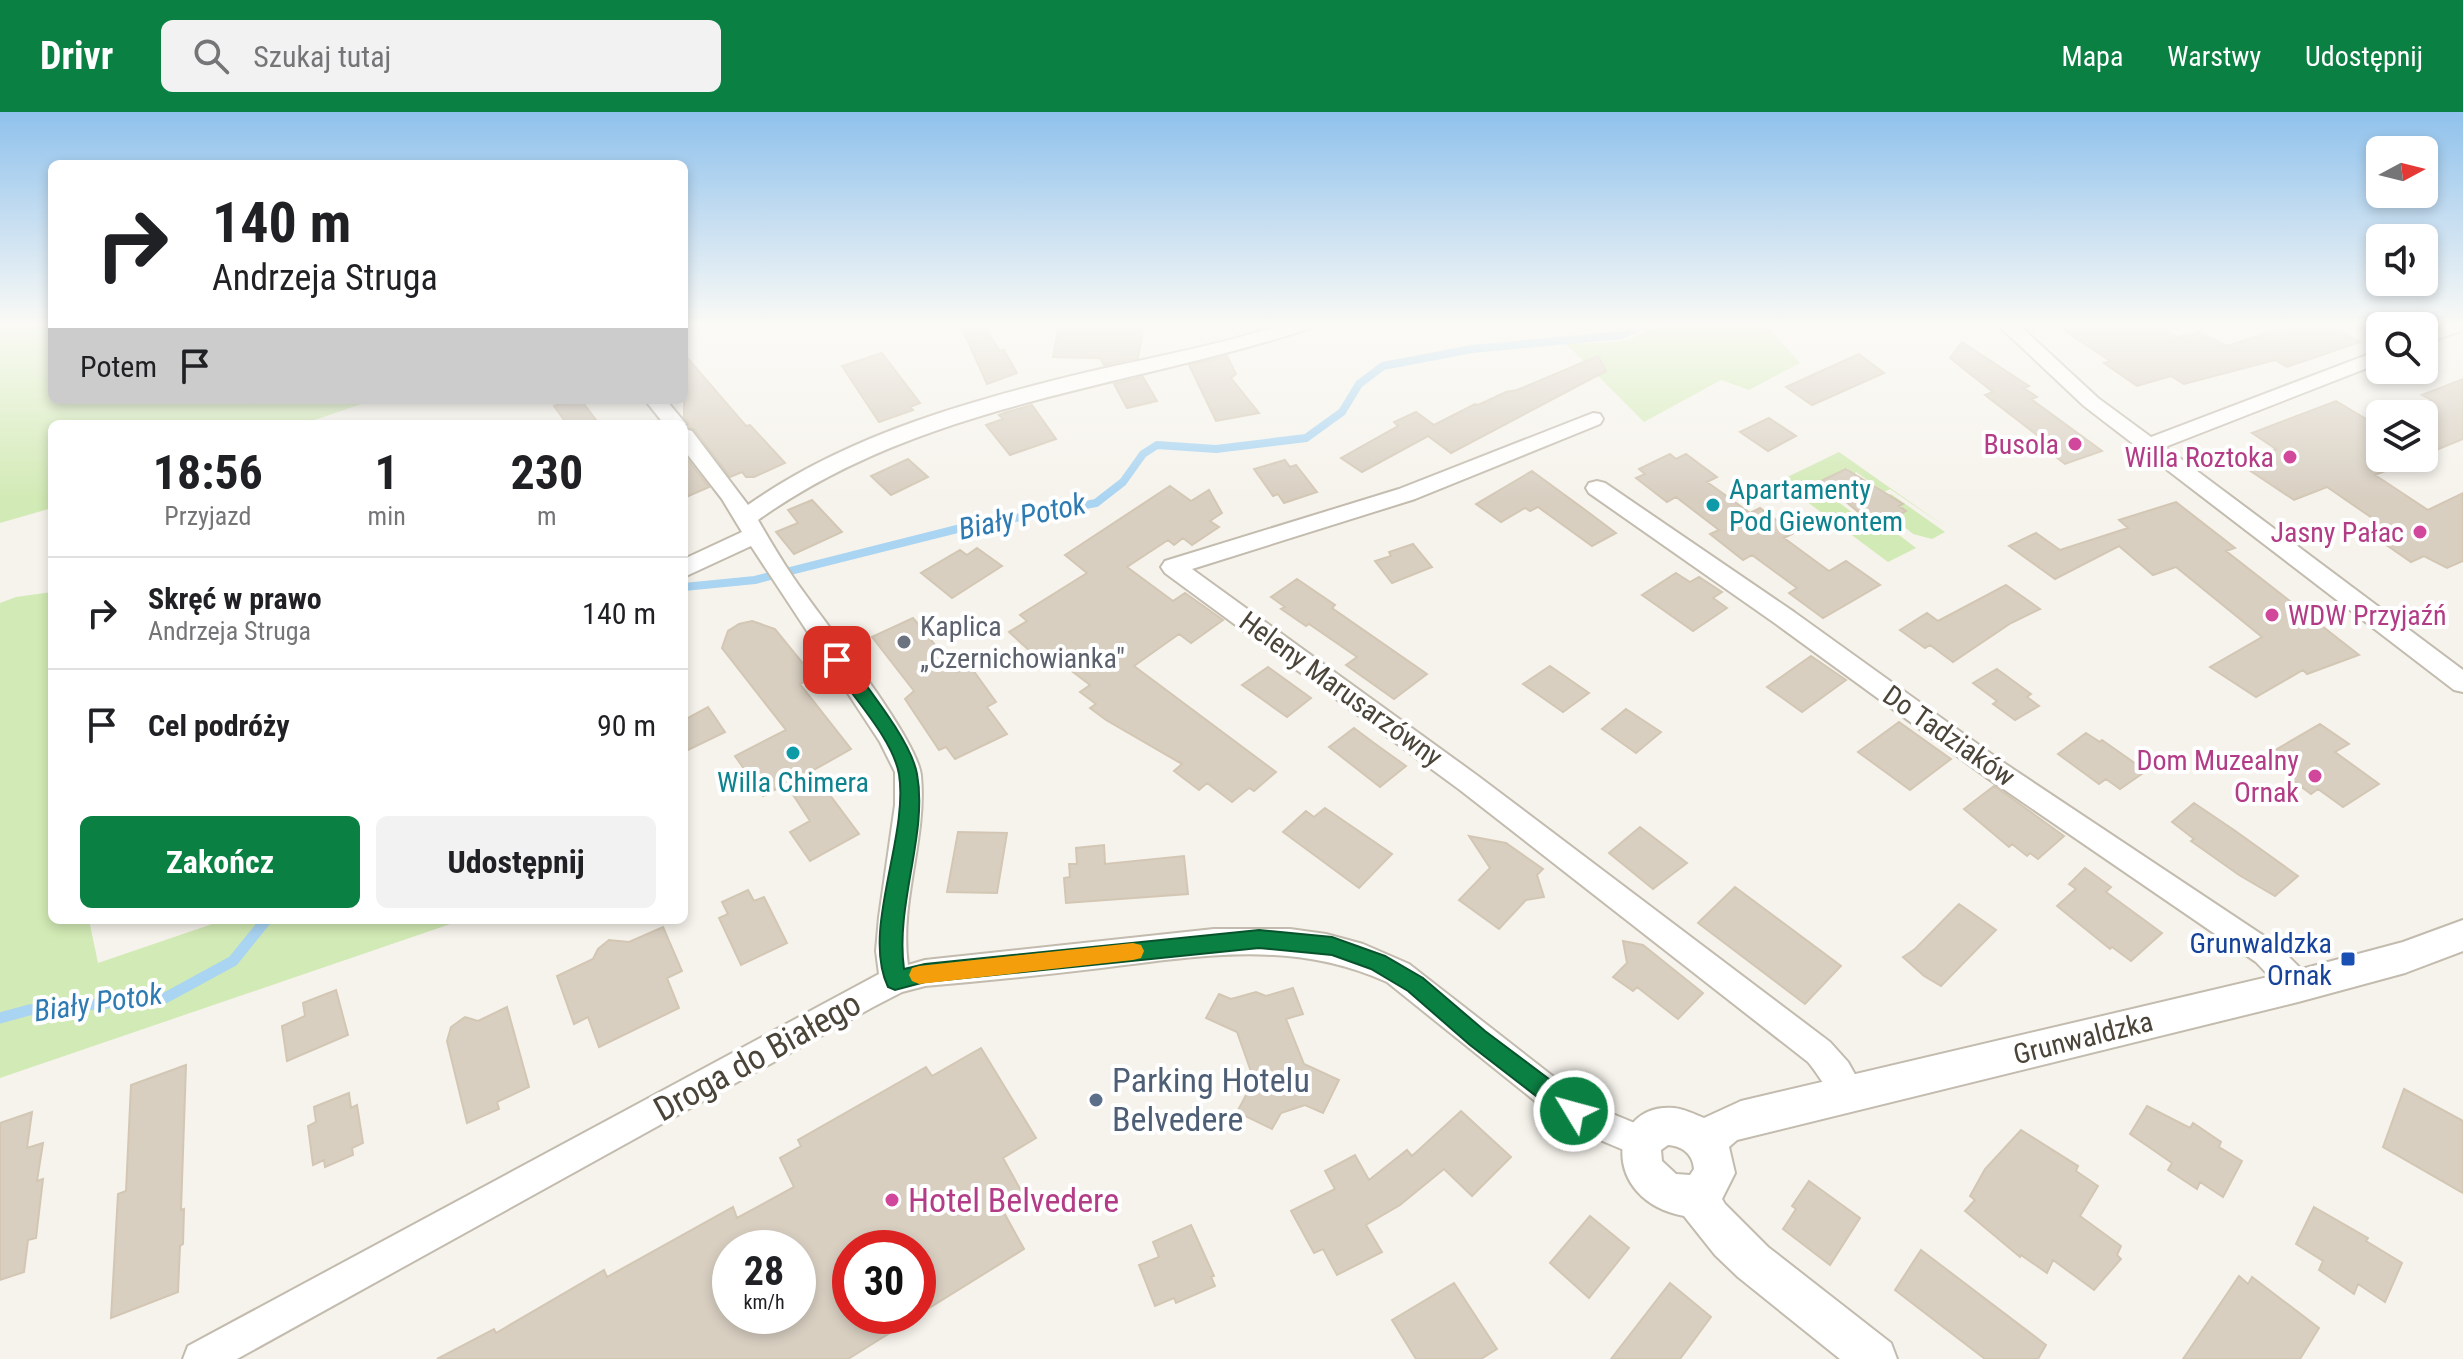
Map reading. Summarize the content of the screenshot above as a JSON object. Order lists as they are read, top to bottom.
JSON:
{
  "streets": {
    "street": [
      "Heleny Marusarzówny",
      "Do Tadziaków",
      "Grunwaldzka",
      "Droga do Białego"
    ]
  },
  "crossings": [
    ["Heleny Marusarzówny", "Grunwaldzka"],
    ["Do Tadziaków", "Grunwaldzka"],
    ["Grunwaldzka", "Droga do Białego"]
  ],
  "water": ["Biały Potok"],
  "places": {
    "other": [
      "Busola",
      "Willa Roztoka",
      "Apartamenty Pod Giewontem",
      "Jasny Pałac",
      "WDW Przyjaźń",
      "Kaplica „Czernichowianka\"",
      "Willa Chimera",
      "Dom Muzealny Ornak",
      "Parking Hotelu Belvedere",
      "Hotel Belvedere"
    ],
    "transit": ["Grunwaldzka Ornak"]
  },
  "north": "right",
  "page": {
    "header": "Drivr",
    "search": "Szukaj tutaj",
    "nav": ["Mapa", "Warstwy", "Udostępnij"],
    "turn": ["140 m", "Andrzeja Struga"],
    "then": "Potem",
    "eta": [
      "18:56",
      "Przyjazd",
      "1",
      "min",
      "230",
      "m"
    ],
    "list": [
      {
        "name": "Skręć w prawo",
        "note": "Andrzeja Struga",
        "value": "140 m"
      },
      {
        "name": "Cel podróży",
        "value": "90 m"
      }
    ],
    "buttons": ["Zakończ", "Udostępnij"],
    "speed": "28 km/h",
    "limit": "30"
  }
}
